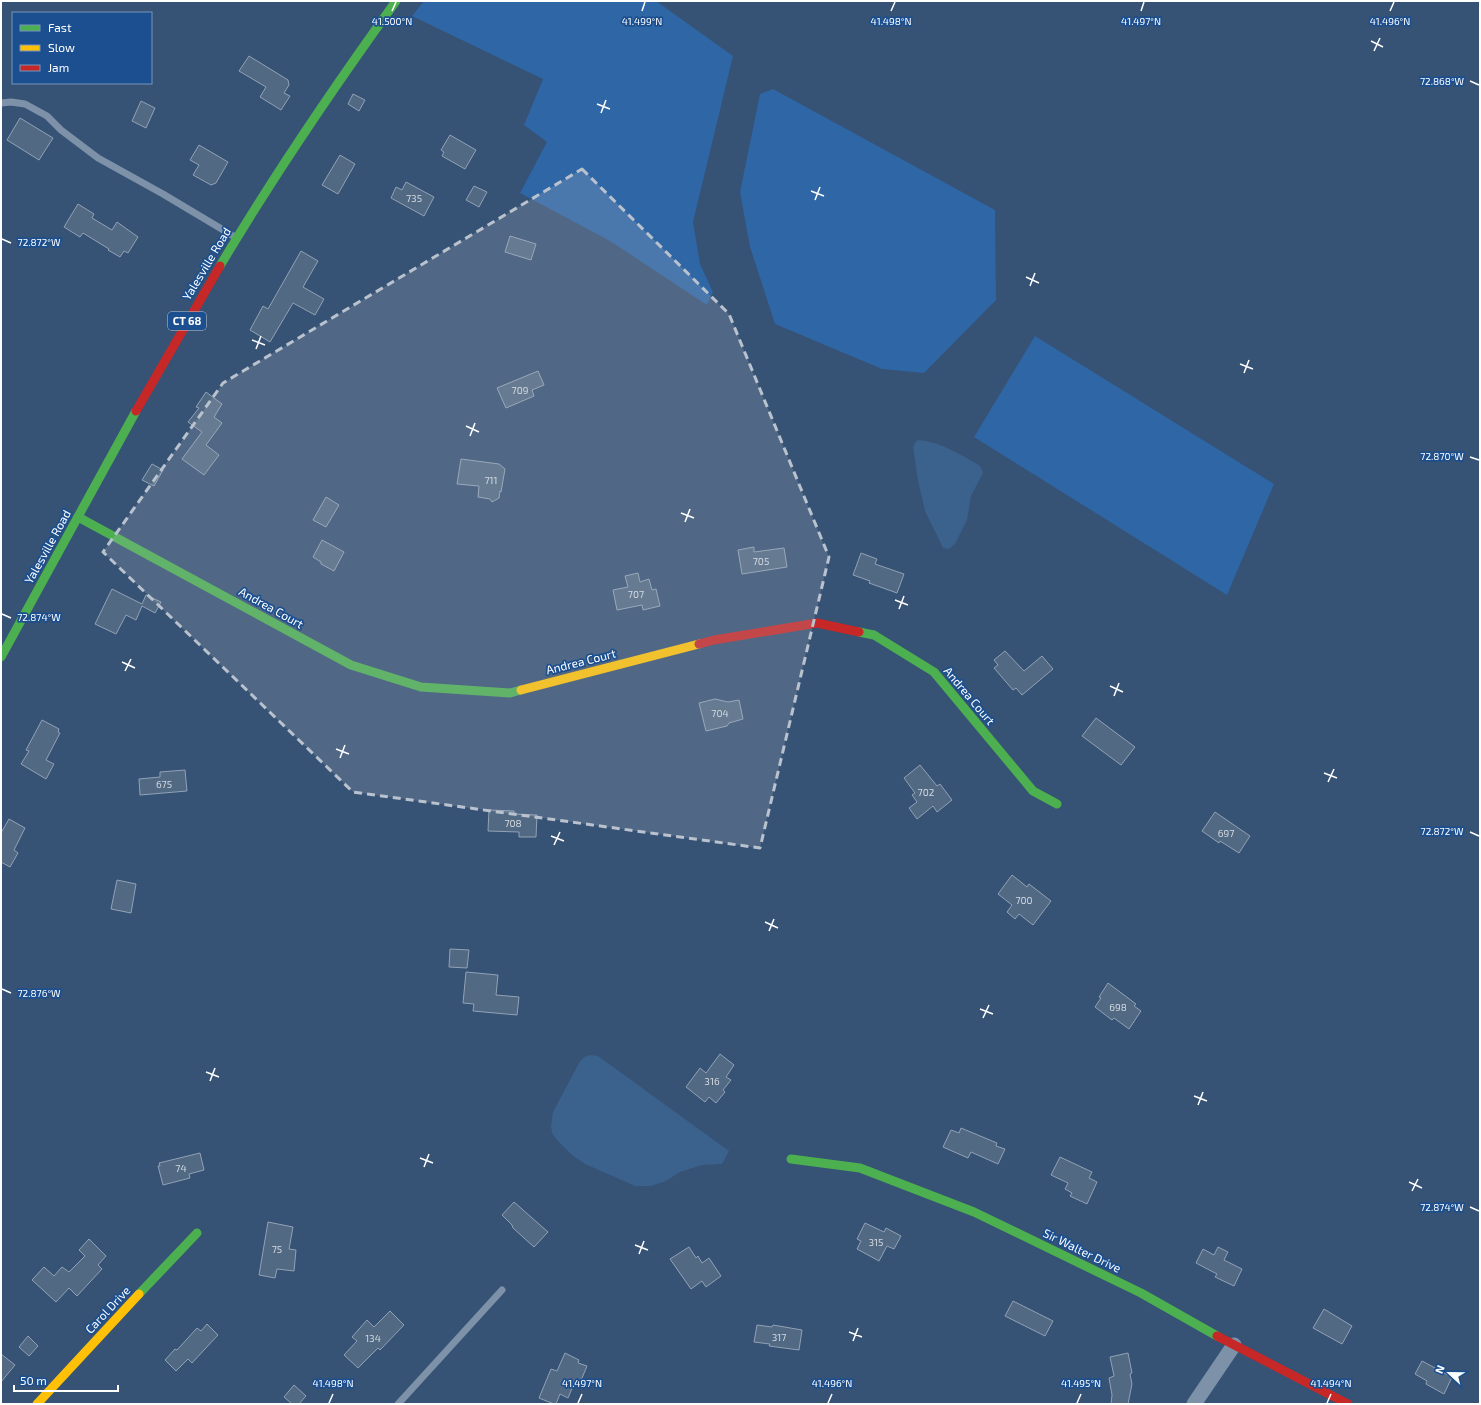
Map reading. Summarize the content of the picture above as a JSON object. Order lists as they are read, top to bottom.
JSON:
{
  "streets": {
    "street": [
      "Yalesville Road",
      "CT 68",
      "Andrea Court",
      "Sir Walter Drive",
      "Carol Drive"
    ]
  },
  "crossings": [
    ["Yalesville Road", "Andrea Court"]
  ],
  "house_numbers": [
    "735",
    "709",
    "711",
    "705",
    "707",
    "704",
    "675",
    "702",
    "708",
    "697",
    "700",
    "698",
    "316",
    "74",
    "315",
    "75",
    "317",
    "134"
  ],
  "legend": ["Fast", "Slow", "Jam"],
  "scale_bar": "50 m",
  "north": "left",
  "coordinates": [
    "41.497°N",
    "41.496°N",
    "41.500°N",
    "41.499°N",
    "41.498°N",
    "72.868°W",
    "72.872°W",
    "72.870°W",
    "72.874°W",
    "72.876°W",
    "41.495°N",
    "41.494°N"
  ]
}
